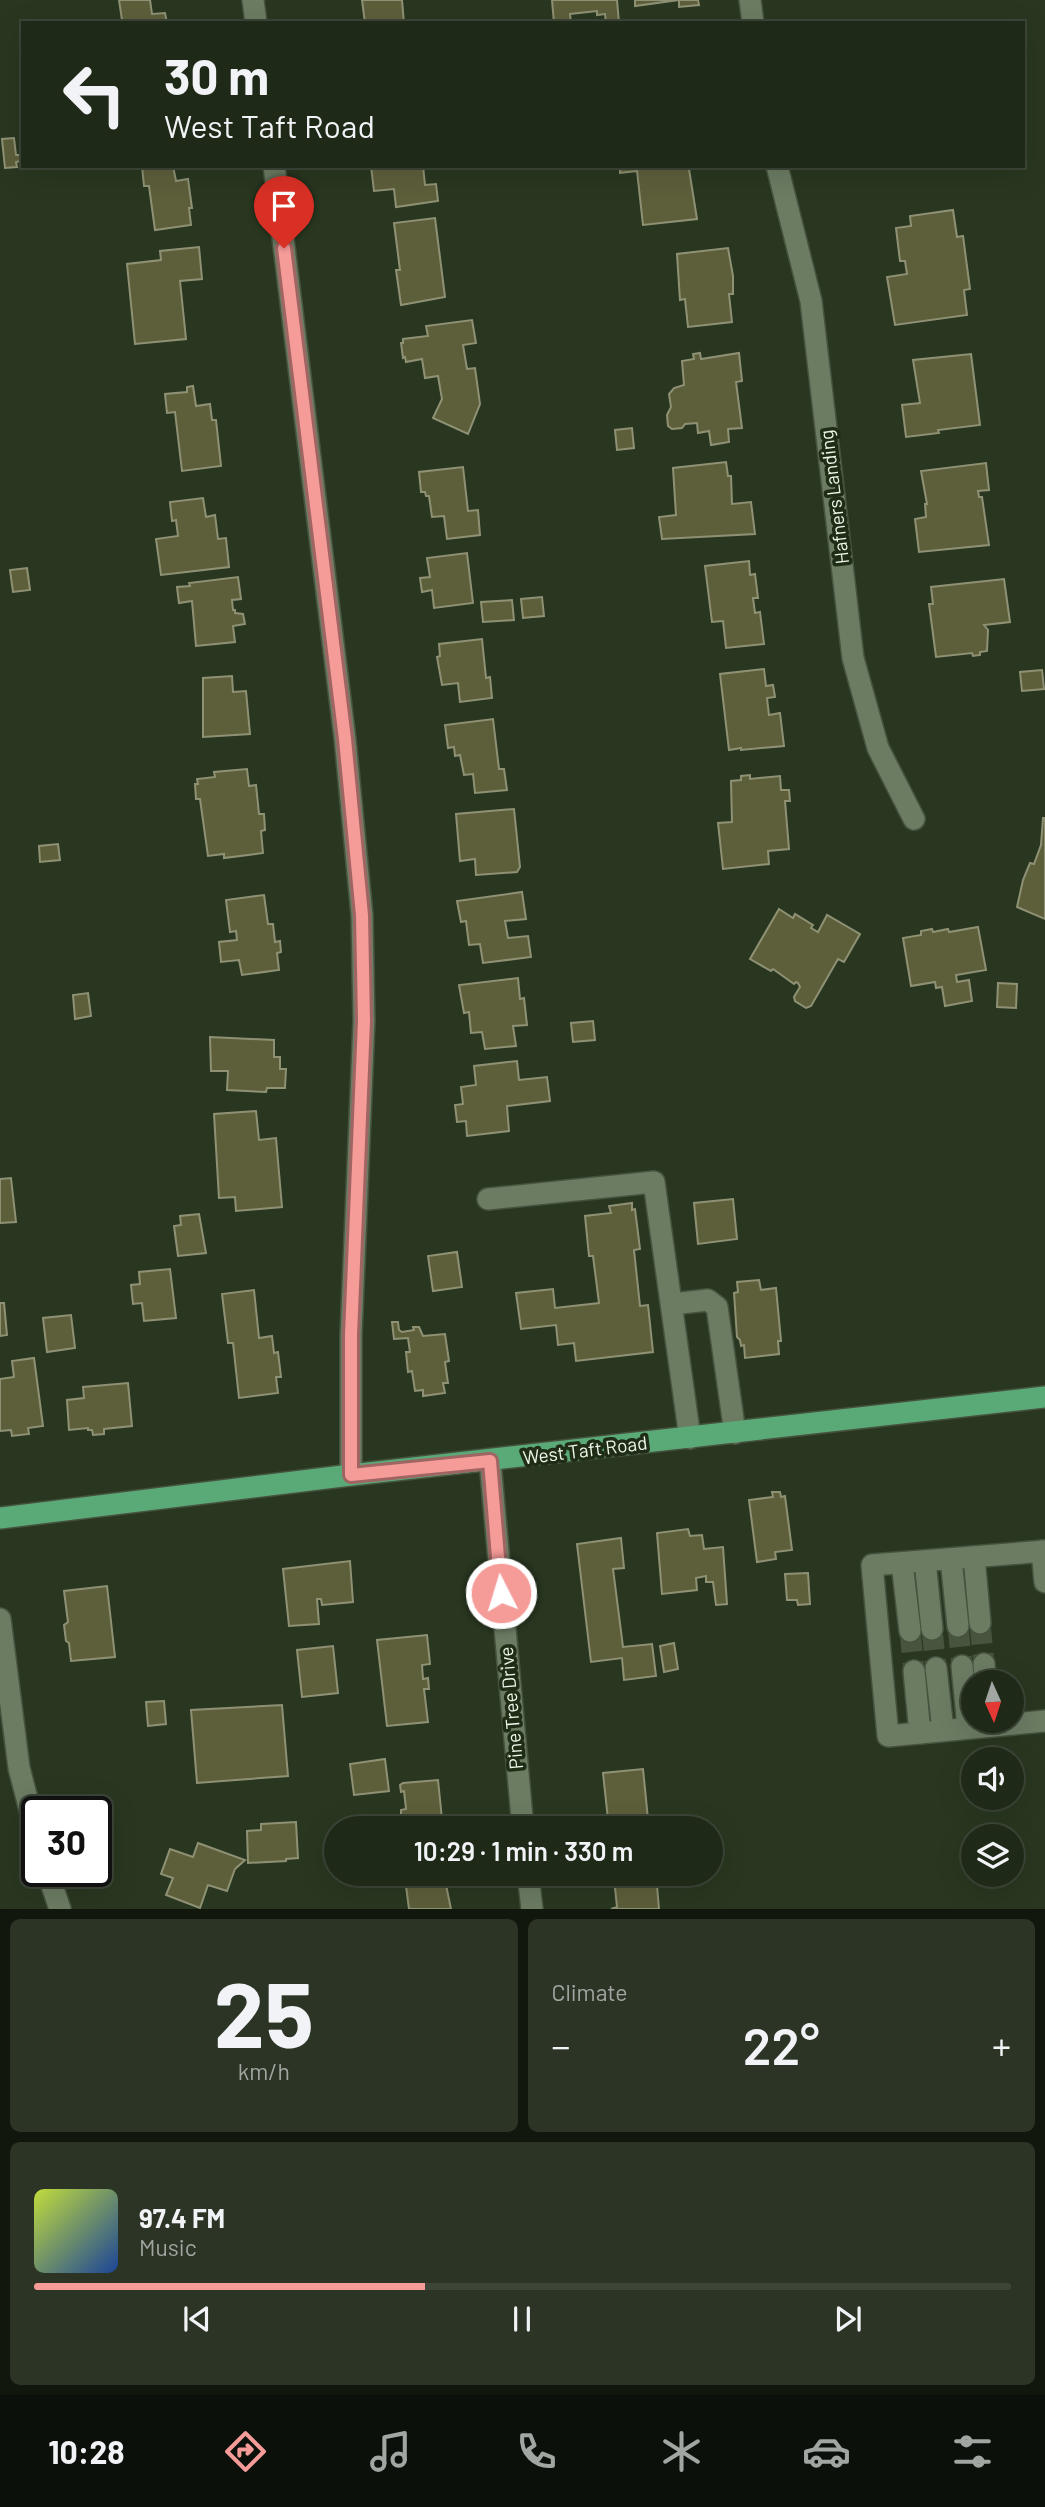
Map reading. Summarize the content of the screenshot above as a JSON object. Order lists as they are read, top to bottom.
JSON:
{
  "streets": {
    "main road": ["West Taft Road"],
    "street": ["Hafners Landing", "Pine Tree Drive"]
  },
  "crossings": [
    ["West Taft Road", "Pine Tree Drive"]
  ],
  "north": "bottom",
  "page": {
    "turn": ["30 m", "West Taft Road"],
    "limit": "30",
    "trip": "10:29 · 1 min · 330 m",
    "tile": [
      ["25", "km/h"],
      "Climate"
    ],
    "heat": ["−", "22°", "+"],
    "song": ["97.4 FM", "Music"],
    "tabs": "10:28"
  }
}
